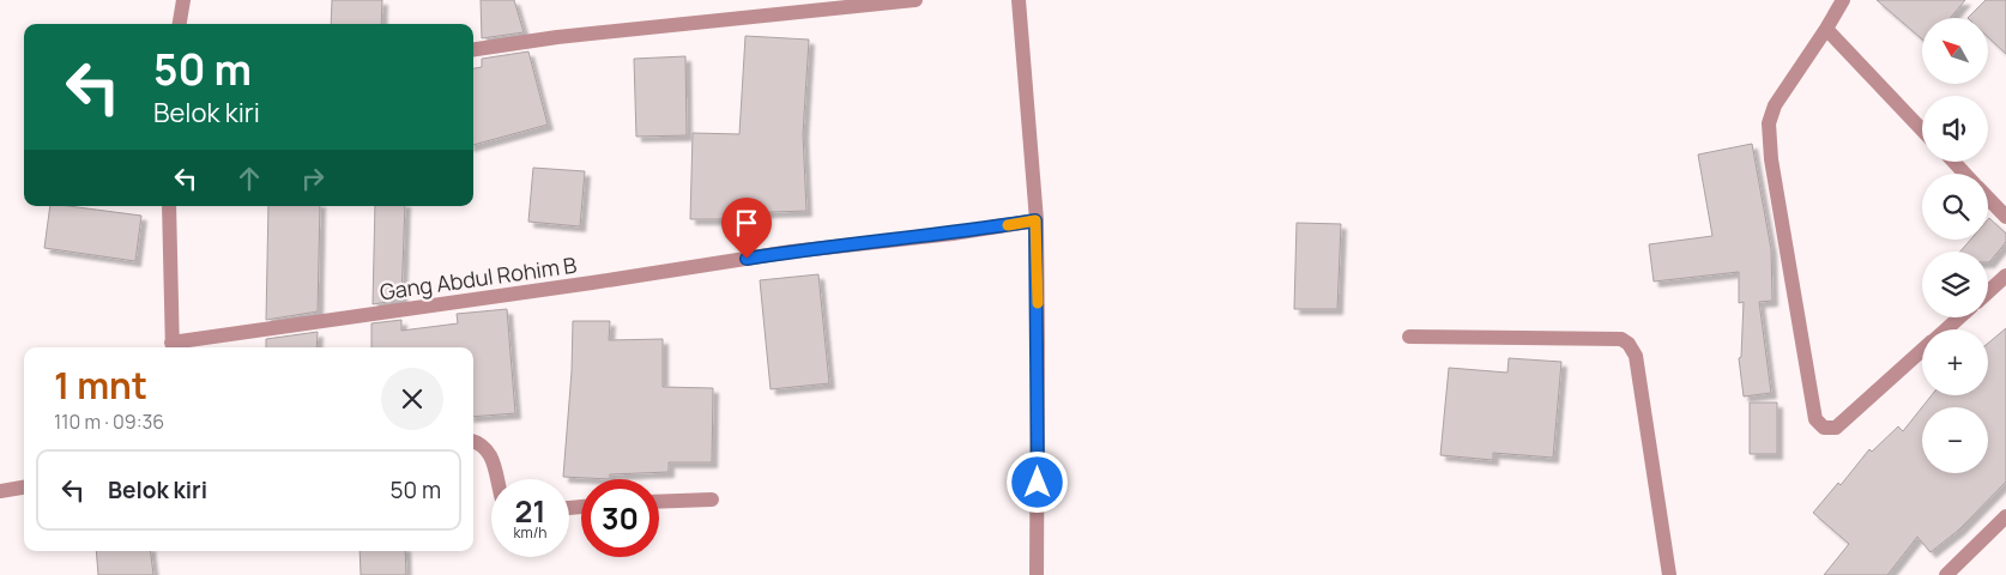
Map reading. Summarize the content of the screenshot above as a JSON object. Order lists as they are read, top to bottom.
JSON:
{
  "streets": {
    "street": ["Gang Abdul Rohim B"]
  },
  "north": "top left",
  "page": {
    "map_buttons": ["+", "−"],
    "turn": ["50 m", "Belok kiri"],
    "heading": ["1 mnt", "110 m · 09:36"],
    "list": [
      {
        "name": "Belok kiri",
        "value": "50 m"
      }
    ],
    "speed": "21 km/h",
    "limit": "30"
  }
}
